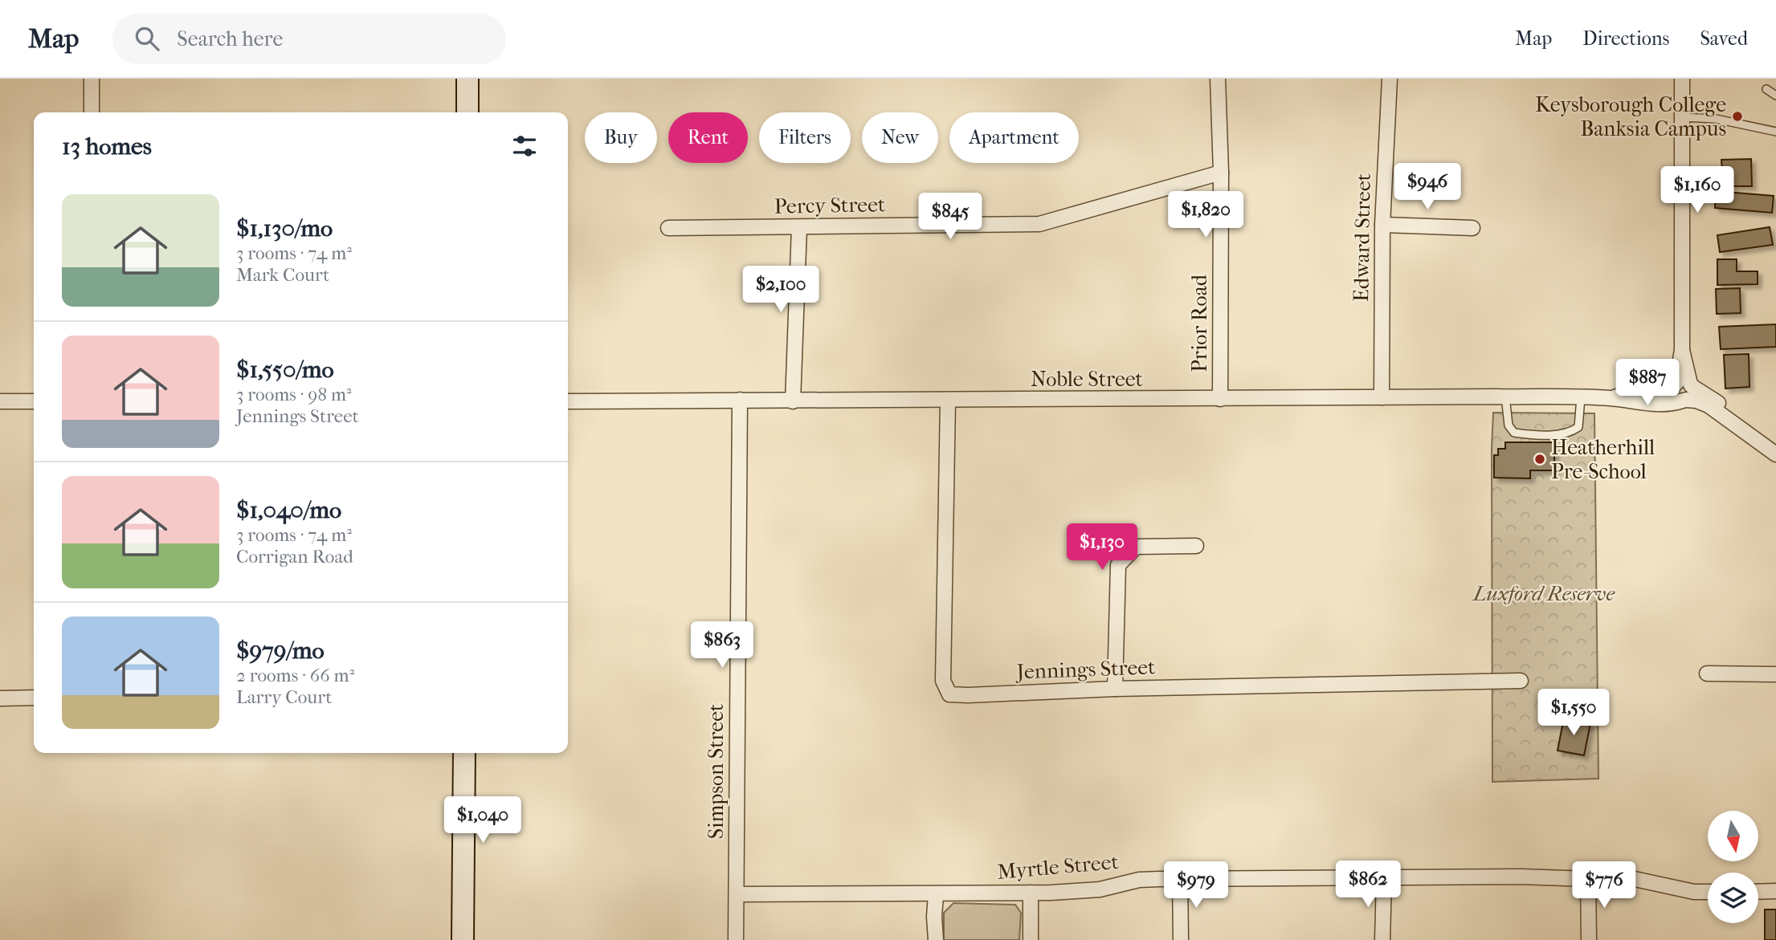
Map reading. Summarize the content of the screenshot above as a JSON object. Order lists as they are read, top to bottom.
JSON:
{
  "streets": {
    "street": [
      "Percy Street",
      "Edward Street",
      "Prior Road",
      "Noble Street",
      "Jennings Street",
      "Simpson Street",
      "Myrtle Street"
    ]
  },
  "crossings": [
    ["Percy Street", "Prior Road"],
    ["Edward Street", "Noble Street"],
    ["Prior Road", "Noble Street"],
    ["Noble Street", "Jennings Street"],
    ["Noble Street", "Simpson Street"],
    ["Simpson Street", "Myrtle Street"]
  ],
  "parks": ["Luxford Reserve"],
  "places": ["Keysborough College Banksia Campus", "Heatherhill Pre-School"],
  "north": "bottom",
  "page": {
    "header": "Map",
    "search": "Search here",
    "nav": ["Map", "Directions", "Saved"],
    "chip": [
      "Buy",
      "Rent",
      "Filters",
      "New",
      "Apartment"
    ],
    "heading": "13 homes",
    "price": [
      "$946",
      "$1,160",
      "$1,820",
      "$845",
      "$2,100",
      "$887",
      "$1,130",
      "$863",
      "$1,550",
      "$1,040",
      "$862",
      "$979",
      "$776"
    ],
    "list": [
      {
        "name": "$1,130/mo",
        "note": "3 rooms · 74 m² · Mark Court"
      },
      {
        "name": "$1,550/mo",
        "note": "3 rooms · 98 m² · Jennings Street"
      },
      {
        "name": "$1,040/mo",
        "note": "3 rooms · 74 m² · Corrigan Road"
      },
      {
        "name": "$979/mo",
        "note": "2 rooms · 66 m² · Larry Court"
      }
    ]
  }
}
